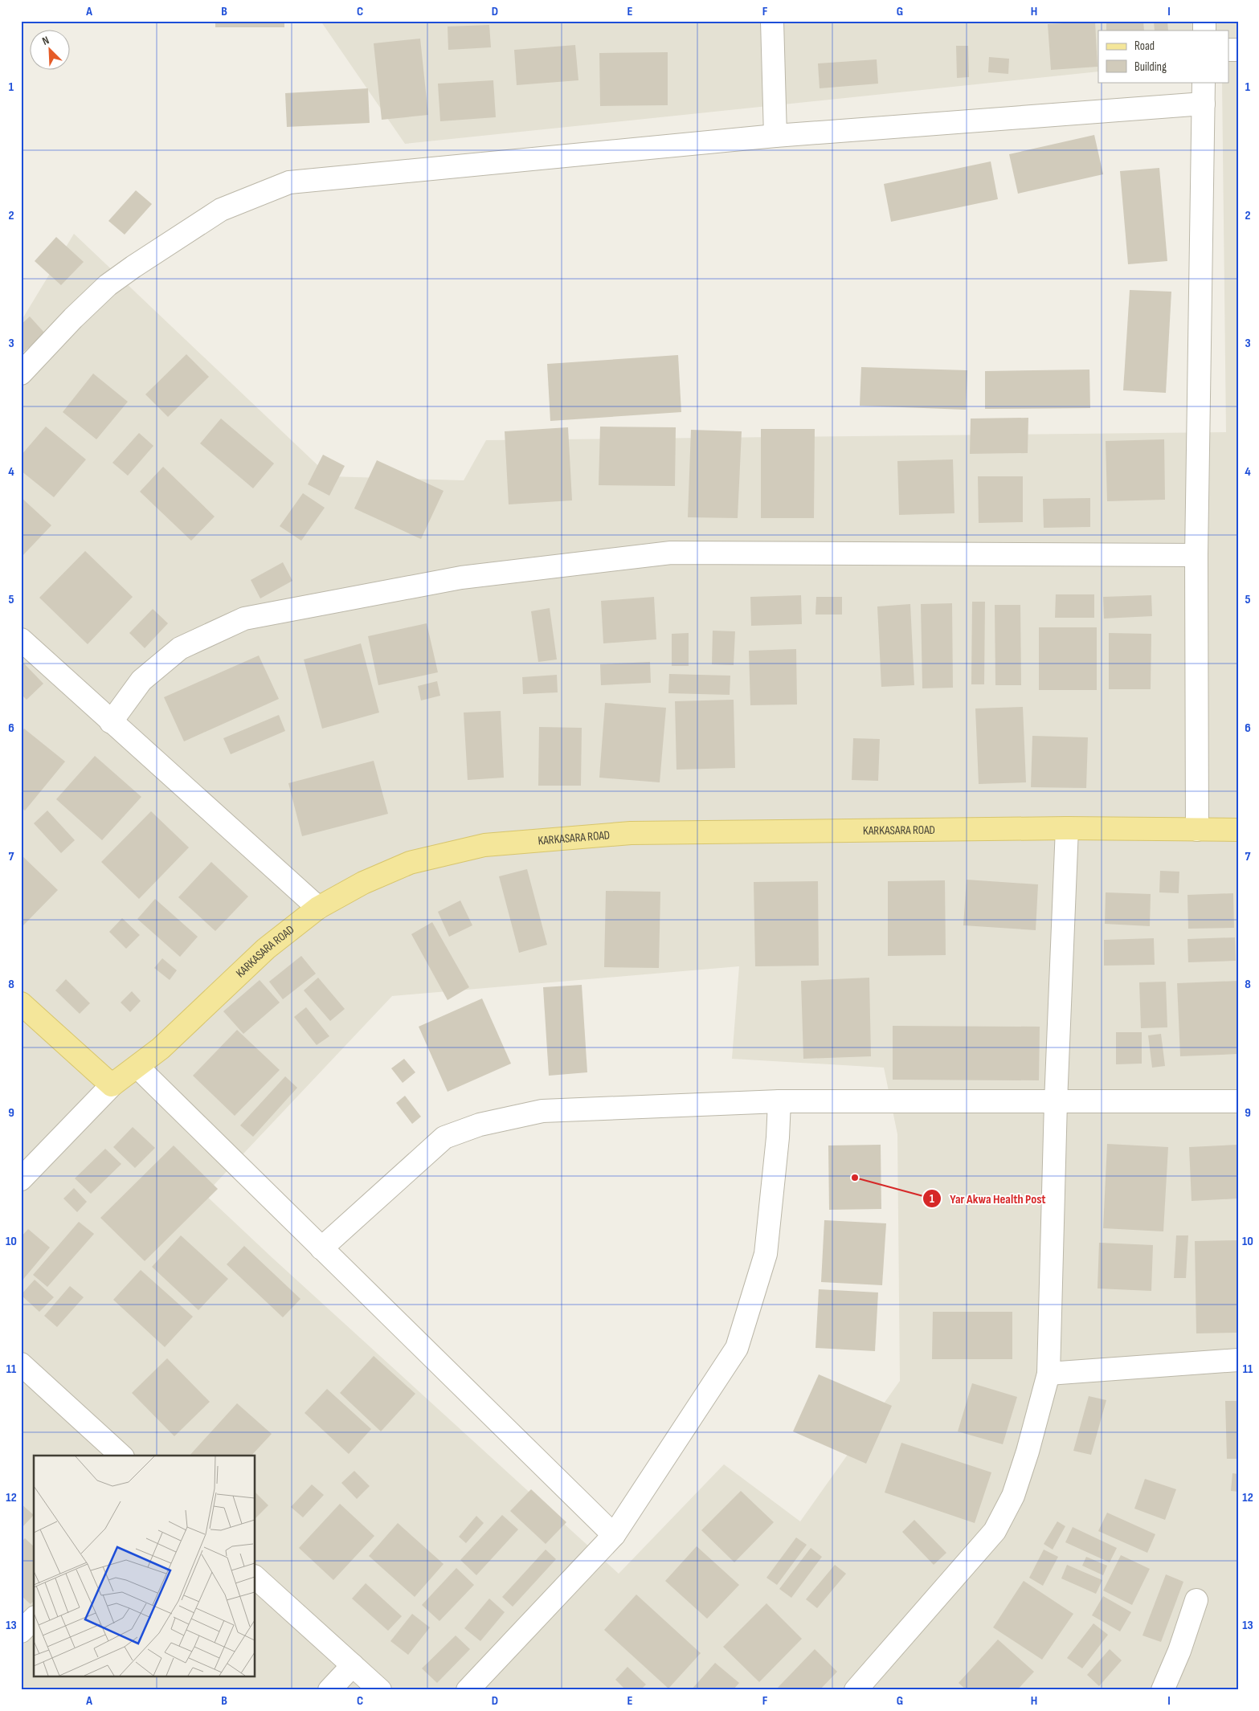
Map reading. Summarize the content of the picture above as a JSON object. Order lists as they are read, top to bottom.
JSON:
{
  "streets": {
    "main road": ["KARKASARA ROAD"]
  },
  "places": ["Yar Akwa Health Post"],
  "legend": ["Road", "Building"],
  "north": "top left",
  "grid": {
    "columns": [
      "A",
      "B",
      "C",
      "D",
      "E",
      "F",
      "G",
      "H",
      "I"
    ],
    "rows": [
      "1",
      "2",
      "3",
      "4",
      "5",
      "6",
      "7",
      "8",
      "9",
      "10",
      "11",
      "12",
      "13"
    ]
  }
}
